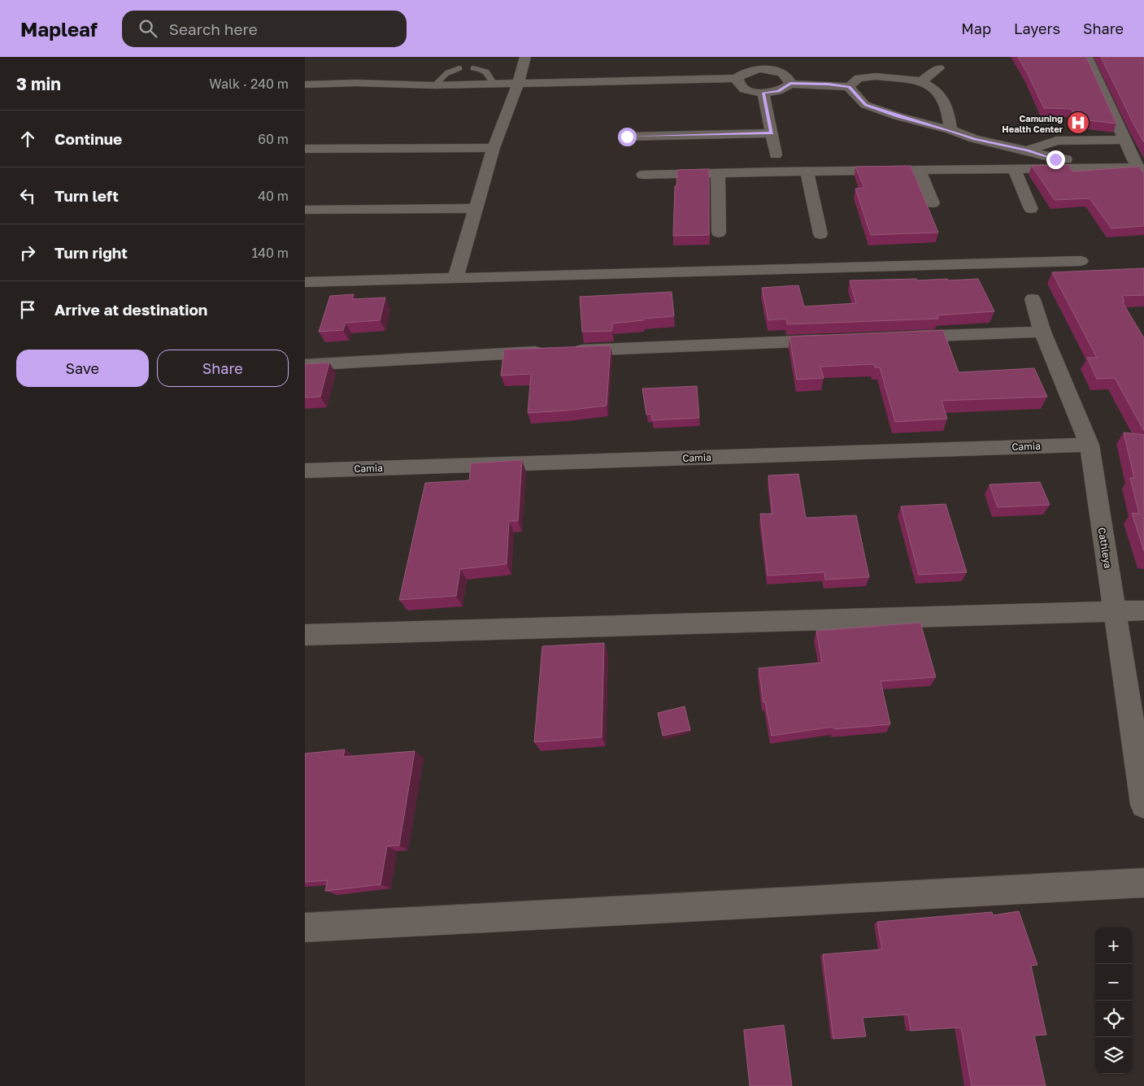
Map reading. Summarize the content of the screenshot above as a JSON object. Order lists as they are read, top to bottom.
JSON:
{
  "streets": {
    "street": ["Camia", "Cathleya"]
  },
  "crossings": [
    ["Camia", "Cathleya"]
  ],
  "places": {
    "hospital": ["Camuning Health Center"]
  },
  "page": {
    "header": "Mapleaf",
    "search": "Search here",
    "nav": ["Map", "Layers", "Share"],
    "heading": ["3 min", "Walk · 240 m"],
    "list": [
      ["Continue", "60 m"],
      ["Turn left", "40 m"],
      ["Turn right", "140 m"],
      "Arrive at destination"
    ],
    "buttons": ["Save", "Share"],
    "map_buttons": ["+", "−"]
  }
}
